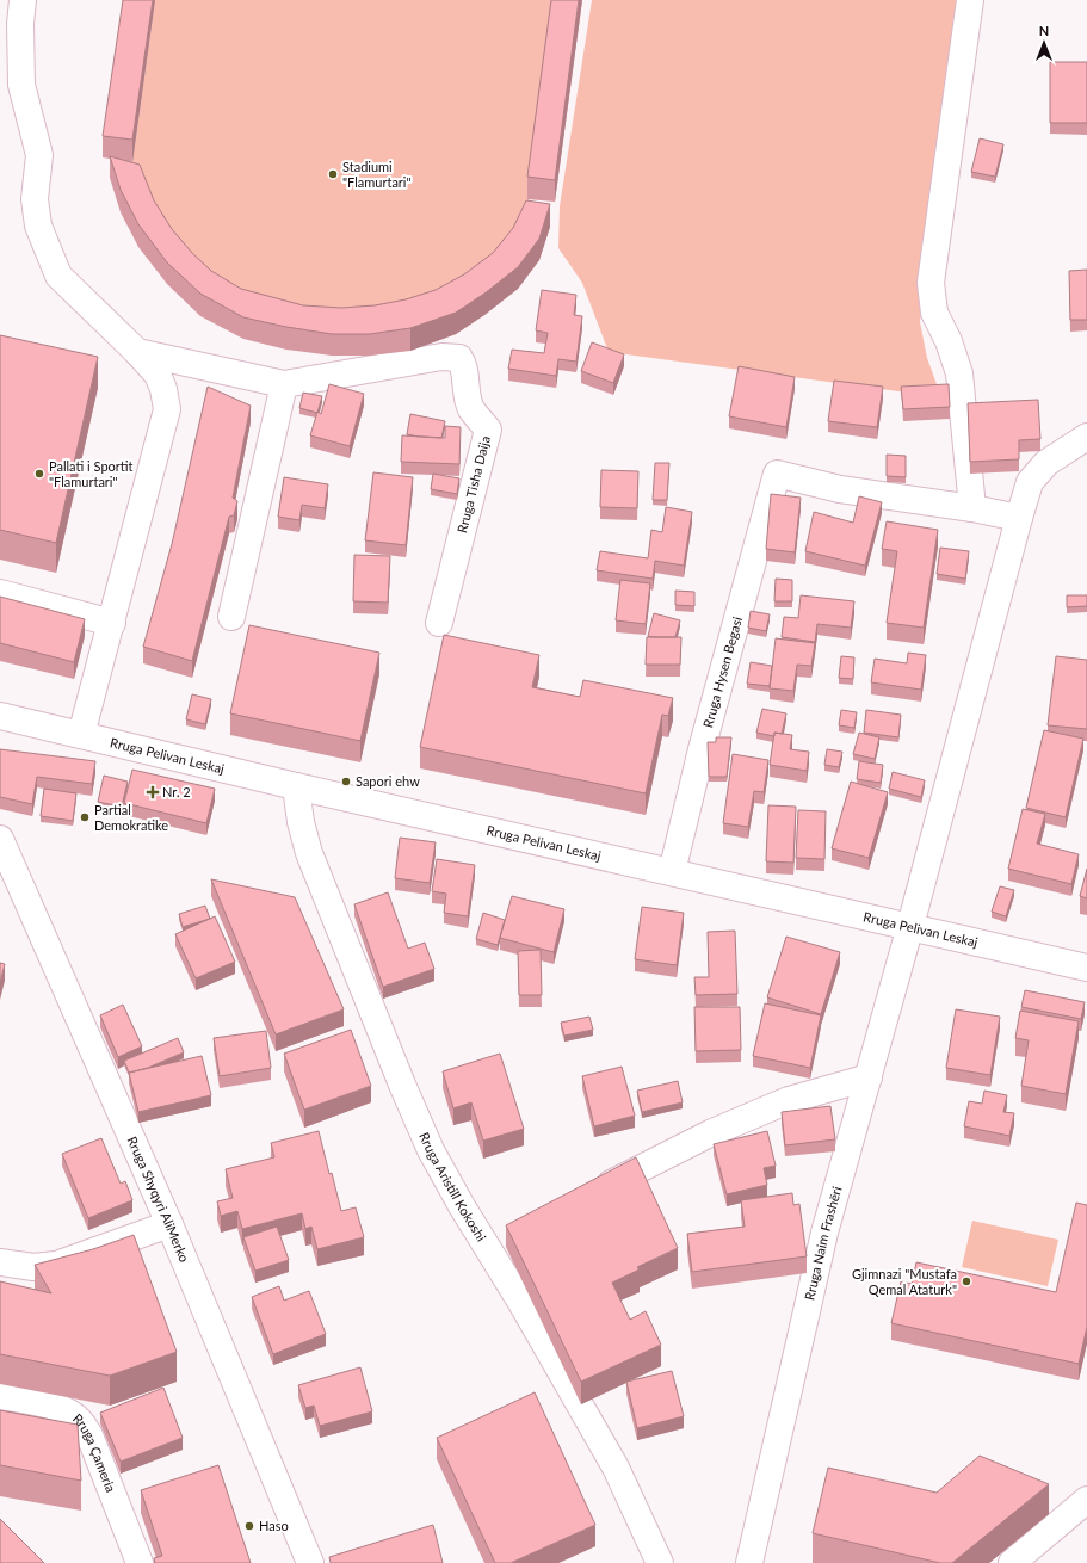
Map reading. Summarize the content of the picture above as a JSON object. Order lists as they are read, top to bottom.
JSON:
{
  "streets": {
    "street": [
      "Rruga Tisha Daija",
      "Rruga Hysen Begasi",
      "Rruga Pelivan Leskaj",
      "Rruga Aristill Kokoshi",
      "Rruga Shyqyri AliMerko",
      "Rruga Naim Frashëri",
      "Rruga Çameria"
    ]
  },
  "crossings": [
    ["Rruga Hysen Begasi", "Rruga Pelivan Leskaj"],
    ["Rruga Pelivan Leskaj", "Rruga Aristill Kokoshi"],
    ["Rruga Pelivan Leskaj", "Rruga Naim Frashëri"]
  ],
  "places": {
    "other": [
      "Stadiumi \"Flamurtari\"",
      "Pallati i Sportit \"Flamurtari\"",
      "Sapori ehw",
      "Partial Demokratike",
      "Gjimnazi \"Mustafa Qemal Ataturk\"",
      "Haso"
    ],
    "health": ["Nr. 2"]
  },
  "north": "top"
}
